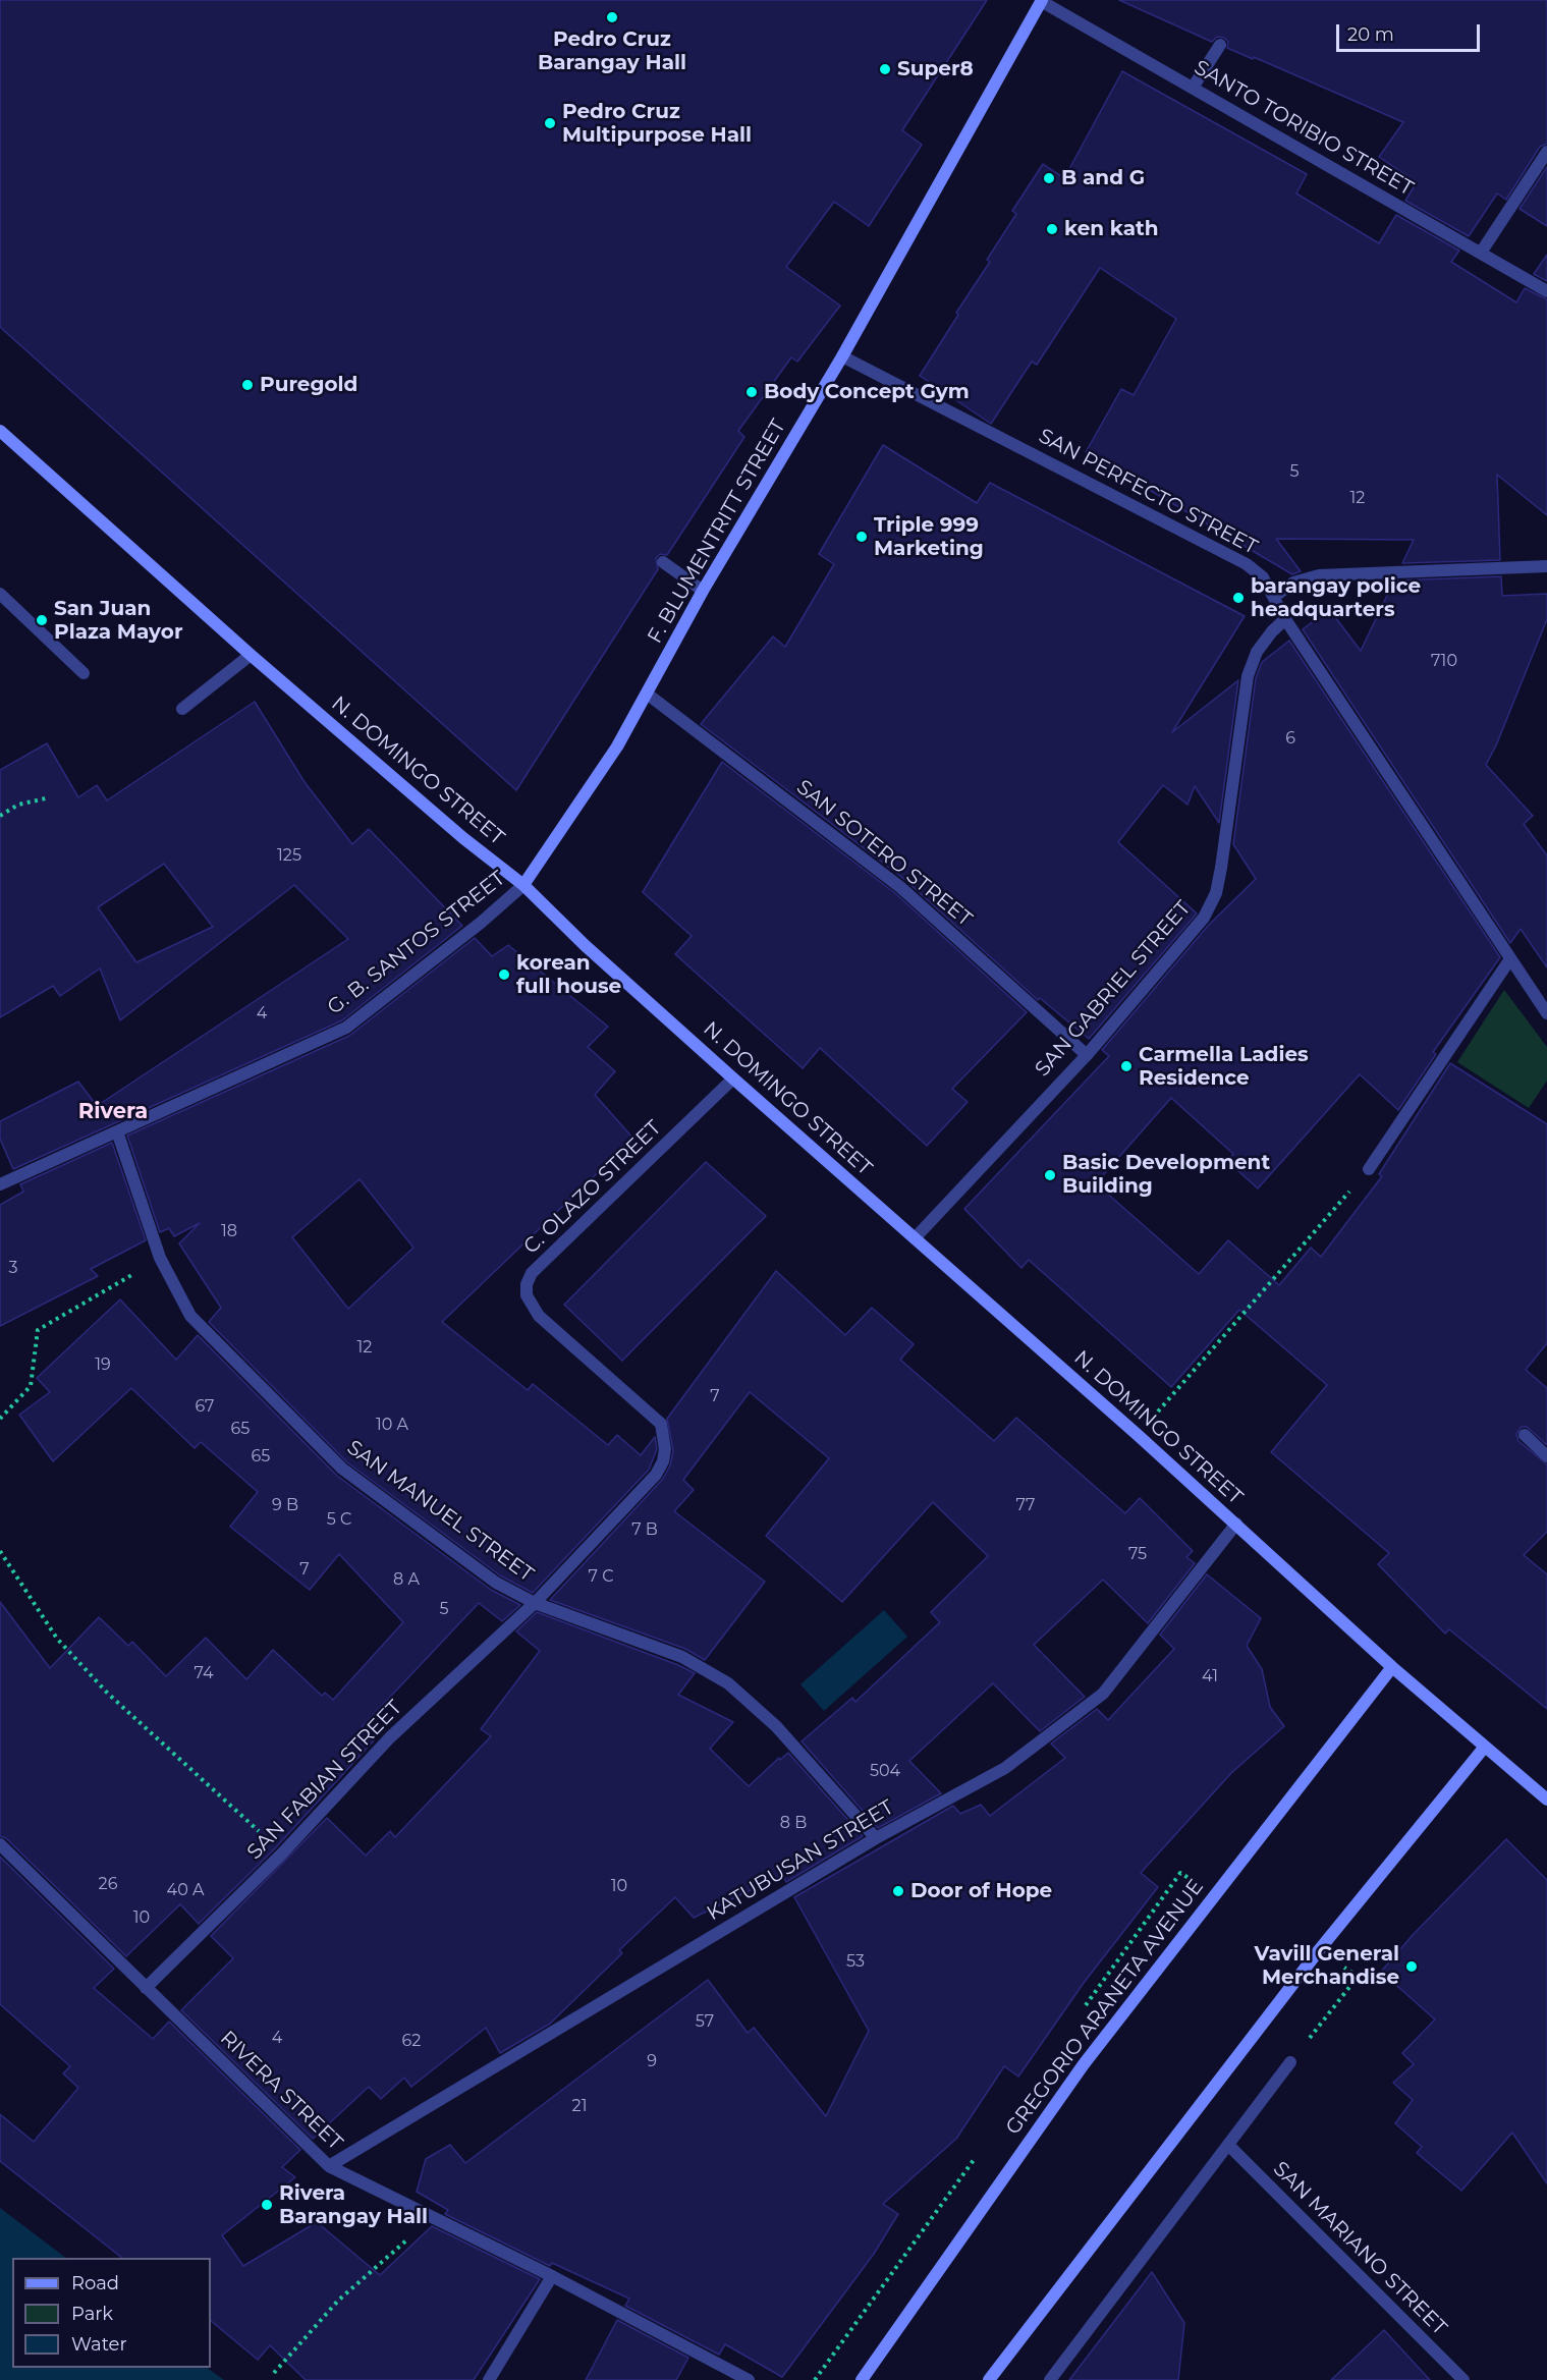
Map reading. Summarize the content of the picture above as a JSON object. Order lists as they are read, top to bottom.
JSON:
{
  "streets": {
    "main road": ["F. BLUMENTRITT STREET", "N. DOMINGO STREET", "GREGORIO ARANETA AVENUE"],
    "street": [
      "SANTO TORIBIO STREET",
      "SAN PERFECTO STREET",
      "SAN SOTERO STREET",
      "G. B. SANTOS STREET",
      "SAN GABRIEL STREET",
      "C. OLAZO STREET",
      "SAN MANUEL STREET",
      "SAN FABIAN STREET",
      "KATUBUSAN STREET",
      "RIVERA STREET",
      "SAN MARIANO STREET"
    ]
  },
  "crossings": [
    ["SANTO TORIBIO STREET", "F. BLUMENTRITT STREET"],
    ["SAN PERFECTO STREET", "F. BLUMENTRITT STREET"],
    ["SAN PERFECTO STREET", "SAN GABRIEL STREET"],
    ["F. BLUMENTRITT STREET", "N. DOMINGO STREET"],
    ["F. BLUMENTRITT STREET", "SAN SOTERO STREET"],
    ["F. BLUMENTRITT STREET", "G. B. SANTOS STREET"],
    ["N. DOMINGO STREET", "G. B. SANTOS STREET"],
    ["N. DOMINGO STREET", "SAN GABRIEL STREET"],
    ["N. DOMINGO STREET", "C. OLAZO STREET"],
    ["N. DOMINGO STREET", "KATUBUSAN STREET"],
    ["N. DOMINGO STREET", "GREGORIO ARANETA AVENUE"],
    ["SAN SOTERO STREET", "SAN GABRIEL STREET"],
    ["G. B. SANTOS STREET", "SAN MANUEL STREET"],
    ["C. OLAZO STREET", "SAN MANUEL STREET"],
    ["C. OLAZO STREET", "SAN FABIAN STREET"],
    ["SAN MANUEL STREET", "SAN FABIAN STREET"],
    ["SAN MANUEL STREET", "KATUBUSAN STREET"],
    ["SAN FABIAN STREET", "RIVERA STREET"],
    ["KATUBUSAN STREET", "RIVERA STREET"]
  ],
  "districts": ["Rivera"],
  "places": [
    "Pedro Cruz Barangay Hall",
    "Super8",
    "Pedro Cruz Multipurpose Hall",
    "B and G",
    "ken kath",
    "Puregold",
    "Body Concept Gym",
    "Triple 999 Marketing",
    "barangay police headquarters",
    "San Juan Plaza Mayor",
    "korean full house",
    "Carmella Ladies Residence",
    "Basic Development Building",
    "Door of Hope",
    "Vavill General Merchandise",
    "Rivera Barangay Hall"
  ],
  "house_numbers": [
    "5",
    "12",
    "710",
    "6",
    "125",
    "4",
    "18",
    "3",
    "12",
    "19",
    "7",
    "67",
    "10 A",
    "65",
    "65",
    "9 B",
    "77",
    "5 C",
    "7 B",
    "75",
    "7",
    "7 C",
    "8 A",
    "5",
    "74",
    "41",
    "504",
    "8 B",
    "26",
    "10",
    "40 A",
    "10",
    "53",
    "57",
    "4",
    "62",
    "9",
    "21"
  ],
  "legend": ["Road", "Park", "Water"],
  "scale_bar": "20 m"
}
